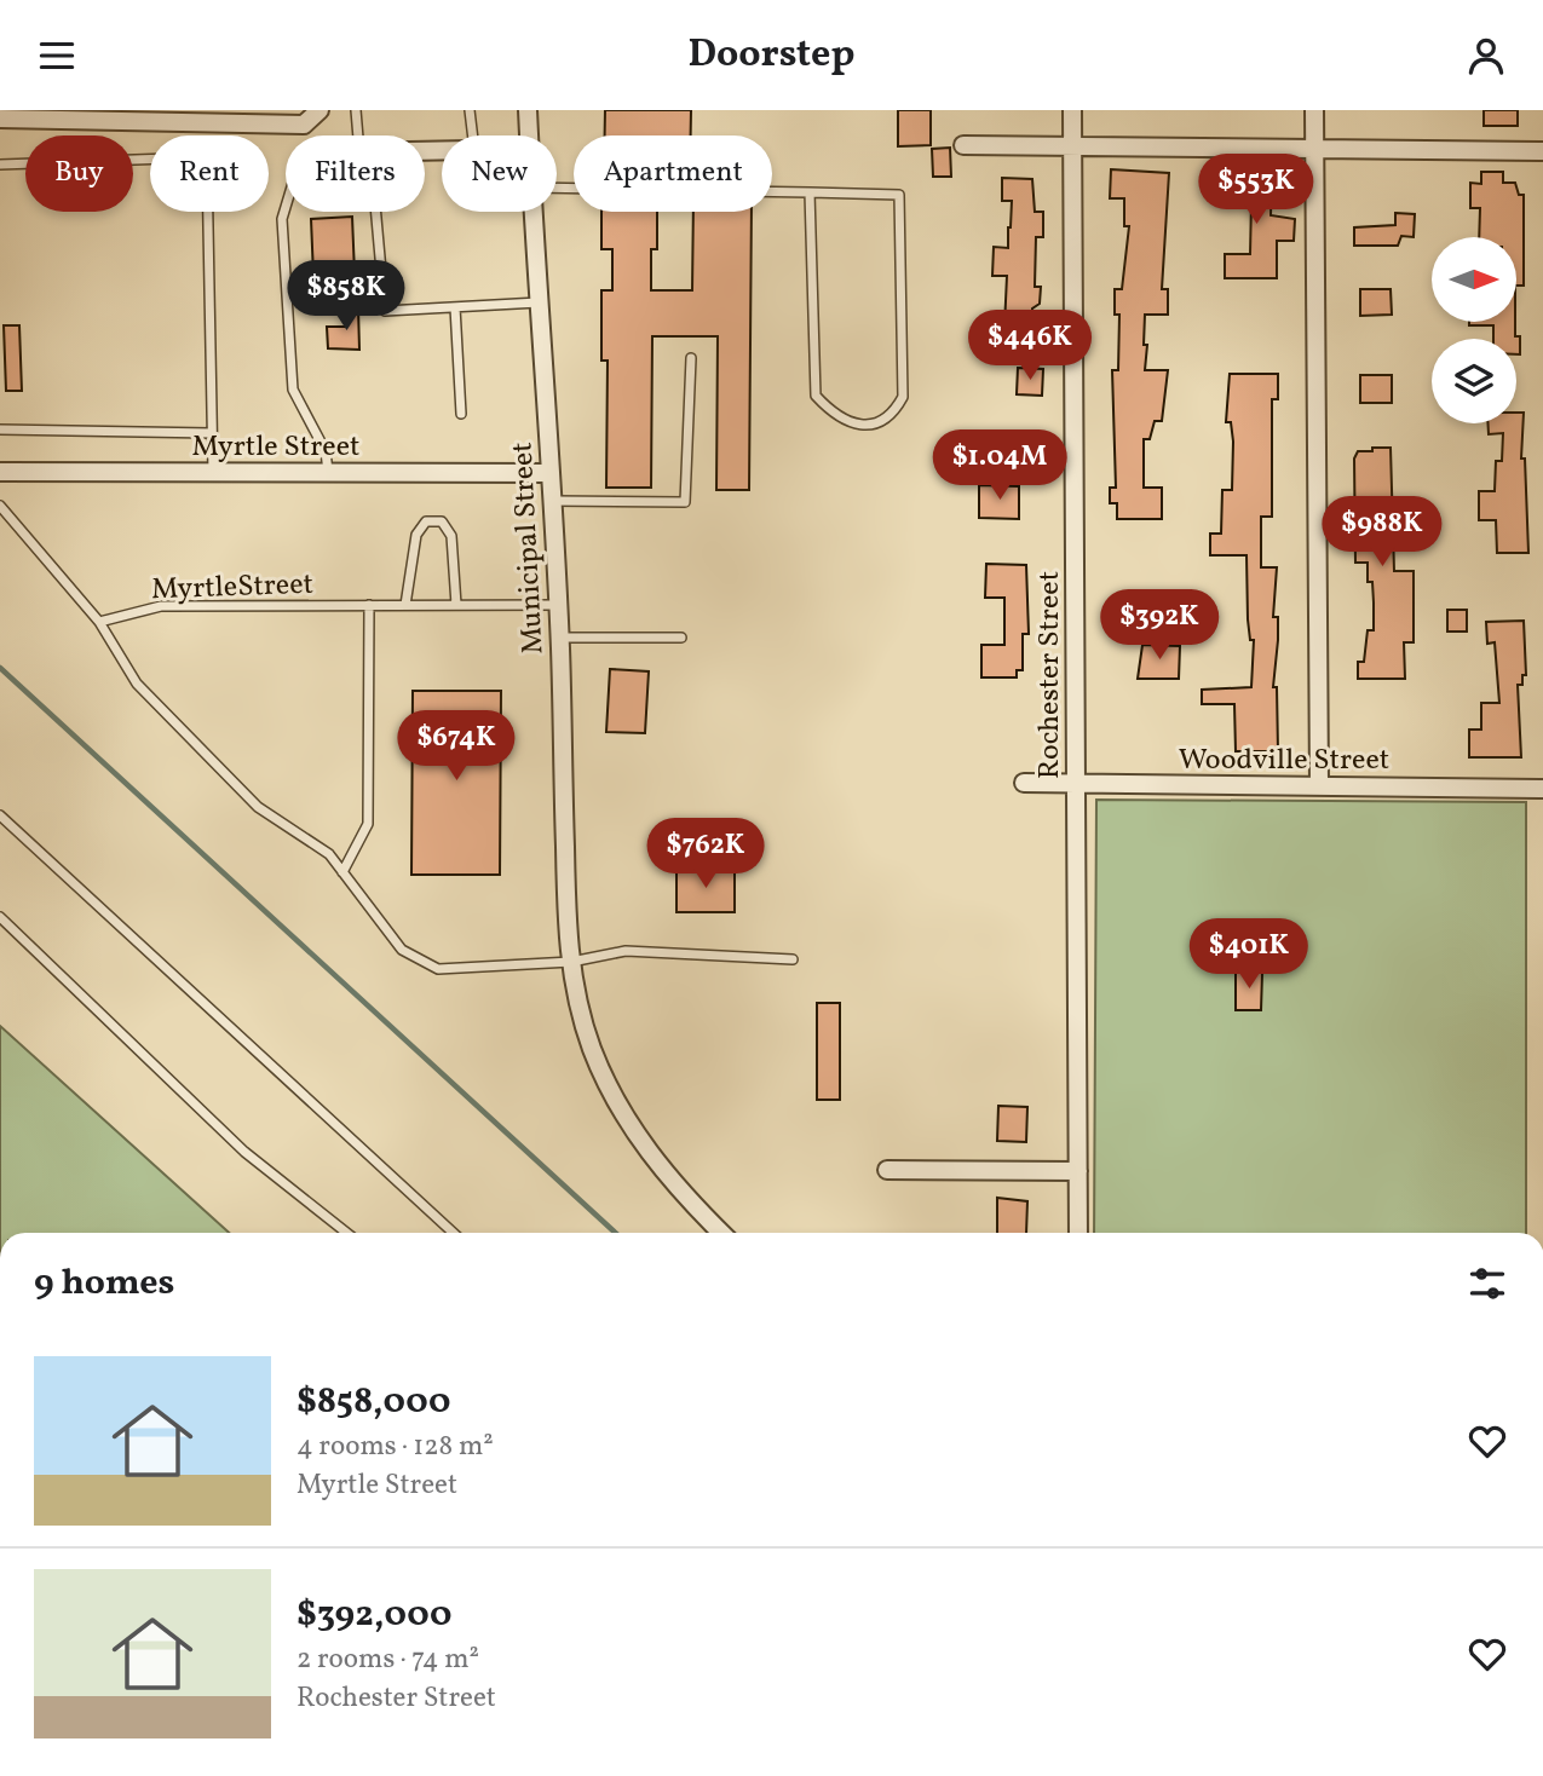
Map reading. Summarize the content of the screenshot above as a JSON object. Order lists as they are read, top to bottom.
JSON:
{
  "streets": {
    "street": [
      "Myrtle Street",
      "Municipal Street",
      "Rochester Street",
      "Woodville Street"
    ],
    "lane": ["MyrtleStreet"]
  },
  "crossings": [
    ["Myrtle Street", "Municipal Street"],
    ["Municipal Street", "MyrtleStreet"],
    ["Rochester Street", "Woodville Street"]
  ],
  "north": "right",
  "page": {
    "header": "Doorstep",
    "chip": [
      "Buy",
      "Rent",
      "Filters",
      "New",
      "Apartment"
    ],
    "price": [
      "$553K",
      "$858K",
      "$446K",
      "$1.04M",
      "$988K",
      "$392K",
      "$674K",
      "$762K",
      "$401K"
    ],
    "heading": "9 homes",
    "list": [
      {
        "name": "$858,000",
        "note": "4 rooms · 128 m² · Myrtle Street"
      },
      {
        "name": "$392,000",
        "note": "2 rooms · 74 m² · Rochester Street"
      }
    ]
  }
}
